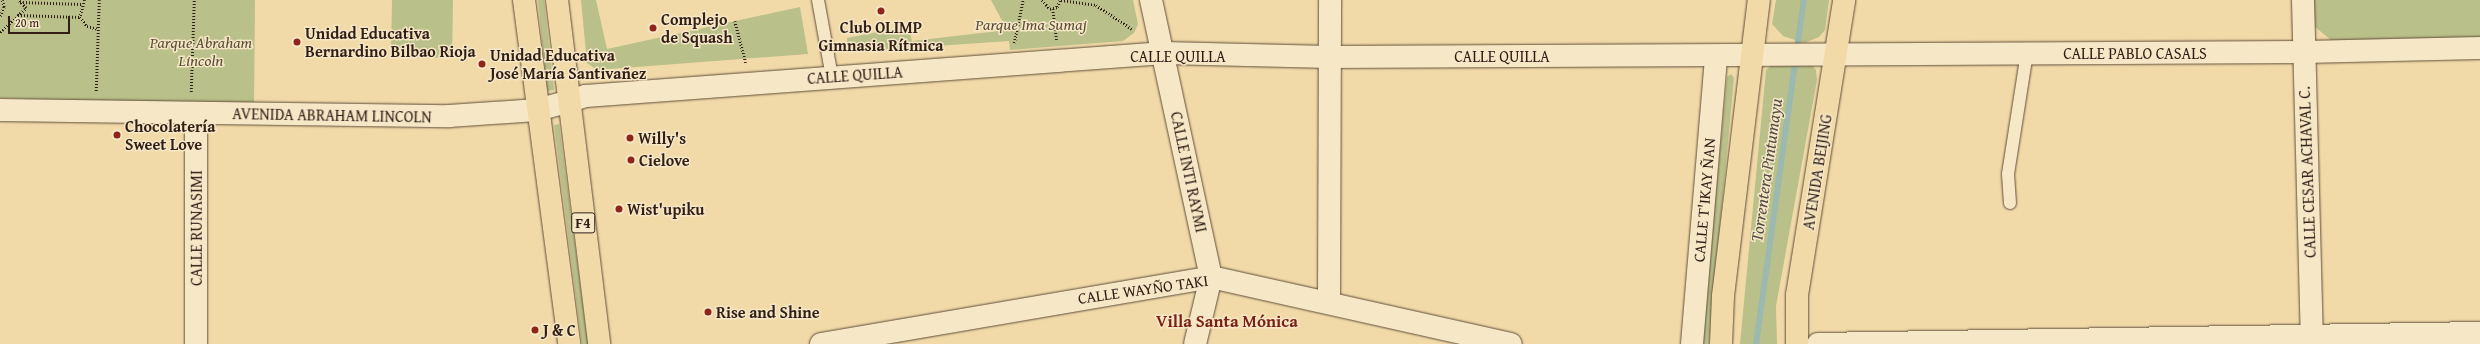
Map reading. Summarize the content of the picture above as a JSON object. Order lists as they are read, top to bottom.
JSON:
{
  "streets": {
    "main road": ["AVENIDA BEIJING", "F4"],
    "street": [
      "CALLE PABLO CASALS",
      "CALLE QUILLA",
      "AVENIDA ABRAHAM LINCOLN",
      "CALLE INTI RAYMI",
      "CALLE CESAR ACHAVAL C.",
      "CALLE T'IKAY ÑAN",
      "CALLE RUNASIMI",
      "CALLE WAYÑO TAKI"
    ]
  },
  "crossings": [
    ["CALLE PABLO CASALS", "CALLE QUILLA"],
    ["CALLE PABLO CASALS", "AVENIDA BEIJING"],
    ["CALLE PABLO CASALS", "CALLE CESAR ACHAVAL C."],
    ["CALLE QUILLA", "AVENIDA ABRAHAM LINCOLN"],
    ["CALLE QUILLA", "CALLE INTI RAYMI"],
    ["CALLE QUILLA", "CALLE T'IKAY ÑAN"],
    ["CALLE QUILLA", "F4"],
    ["AVENIDA ABRAHAM LINCOLN", "F4"],
    ["AVENIDA ABRAHAM LINCOLN", "CALLE RUNASIMI"],
    ["CALLE INTI RAYMI", "CALLE WAYÑO TAKI"]
  ],
  "districts": ["Villa Santa Mónica"],
  "water": ["Torrentera Pintumayu"],
  "parks": ["Parque Ima Sumaj", "Parque Abraham Lincoln"],
  "places": [
    "Club OLIMP Gimnasia Rítmica",
    "Complejo de Squash",
    "Unidad Educativa Bernardino Bilbao Rioja",
    "Unidad Educativa José María Santivañez",
    "Chocolatería Sweet Love",
    "Willy's",
    "Cielove",
    "Wist'upiku",
    "Rise and Shine",
    "J & C"
  ],
  "scale_bar": "20 m"
}
